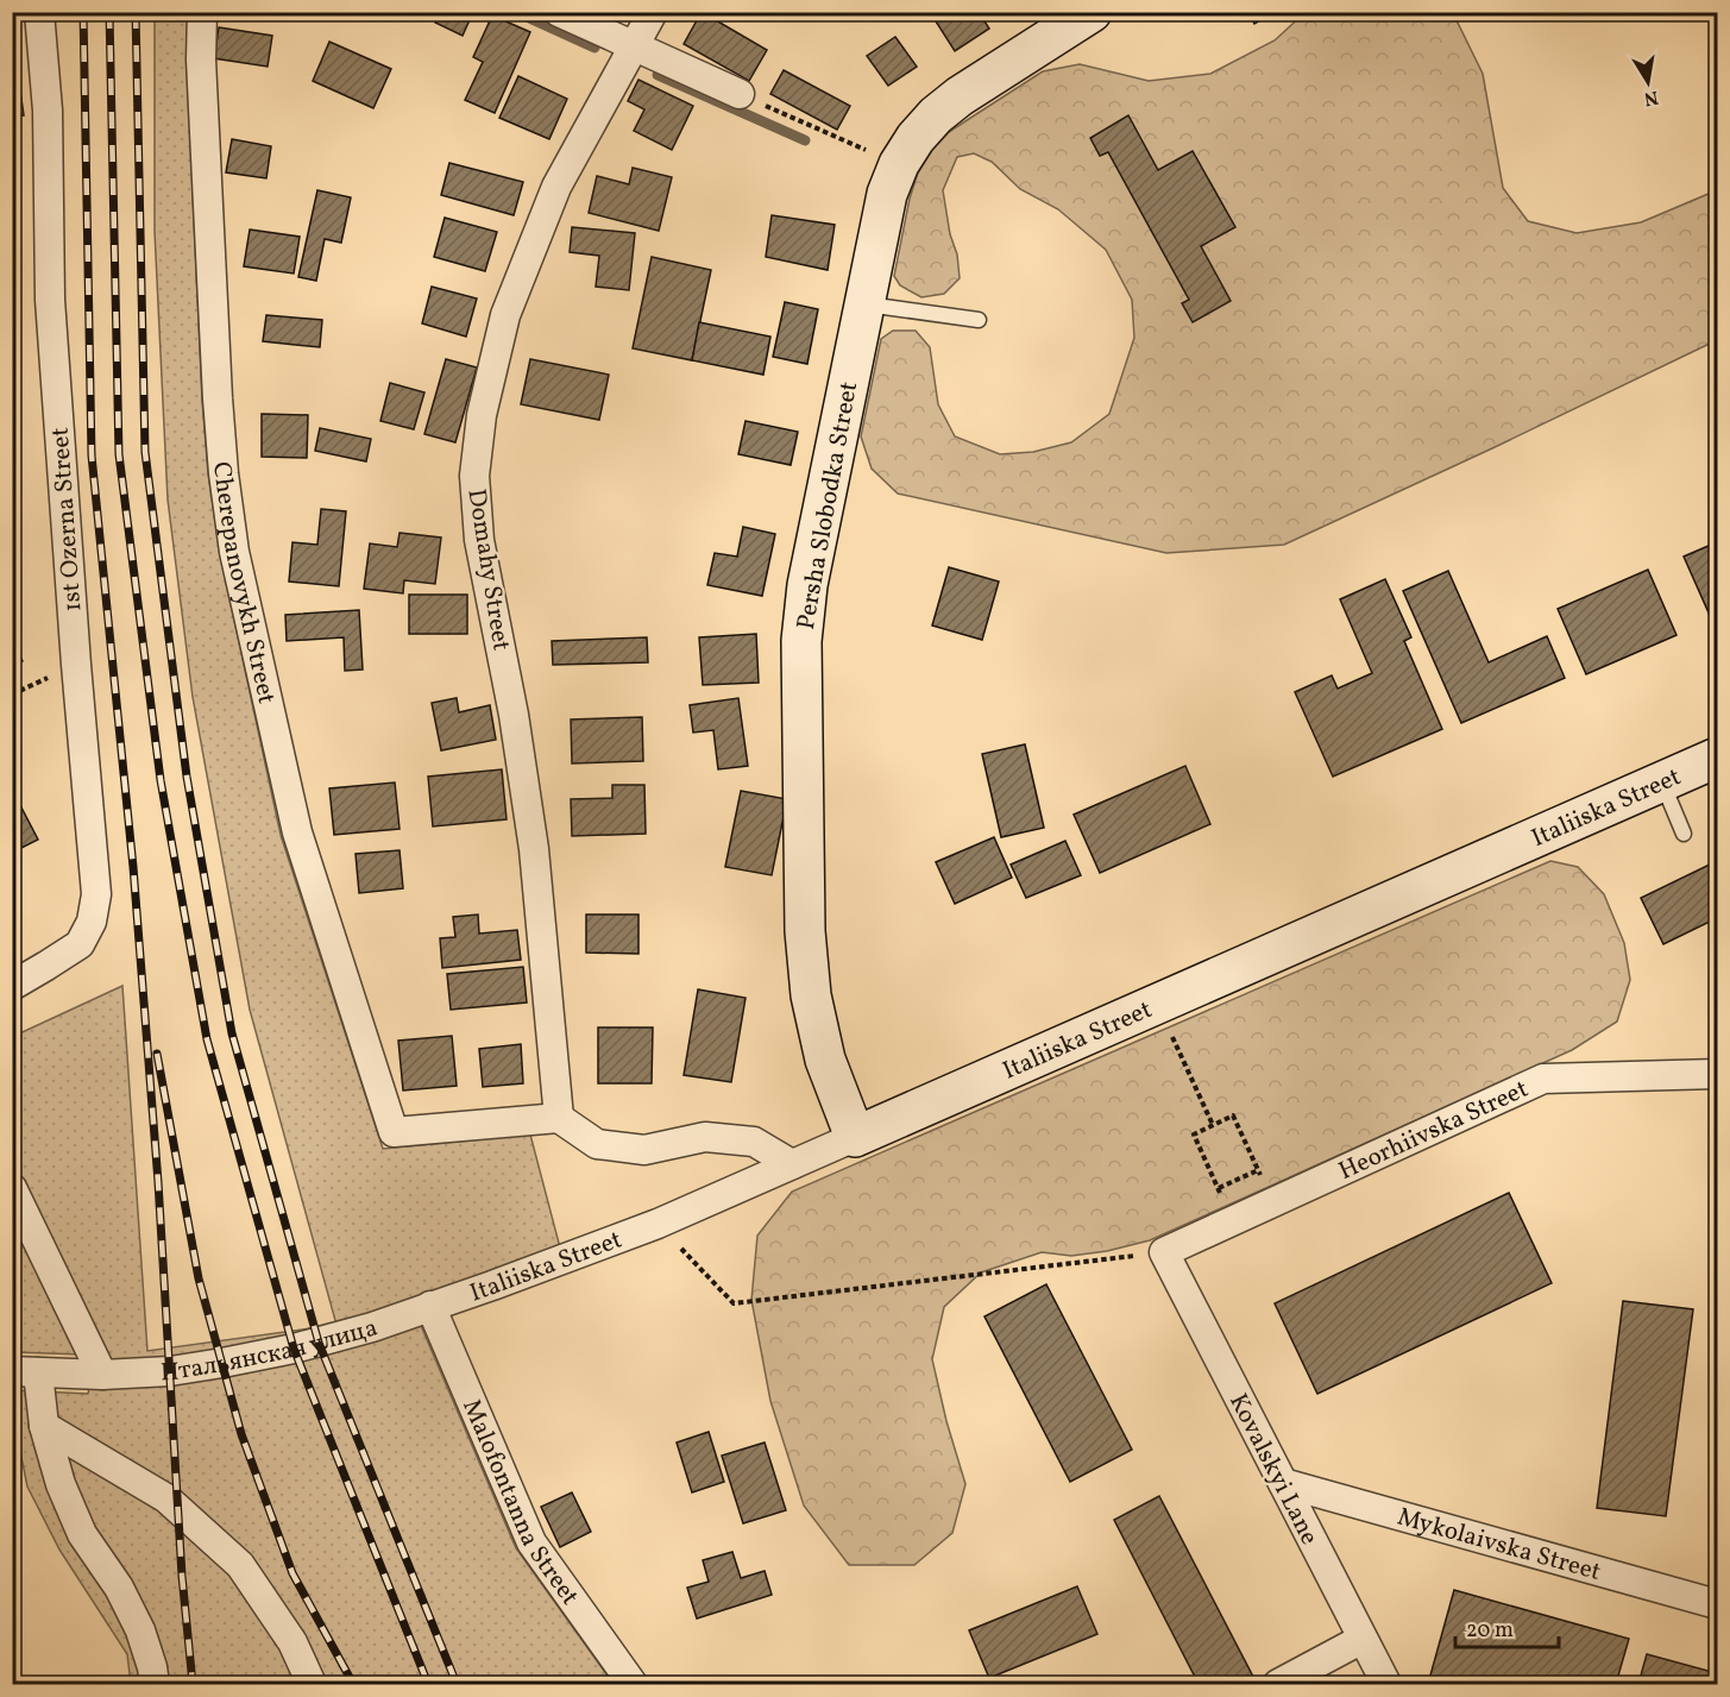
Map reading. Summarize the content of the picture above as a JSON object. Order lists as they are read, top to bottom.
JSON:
{
  "streets": {
    "street": [
      "Persha Slobodka Street",
      "1st Ozerna Street",
      "Domahy Street",
      "Cherepanovykh Street",
      "Italiiska Street",
      "Heorhiivska Street",
      "Итальянская улица",
      "Kovalskyi Lane",
      "Malofontanna Street",
      "Mykolaivska Street"
    ]
  },
  "crossings": [
    ["Persha Slobodka Street", "Italiiska Street"],
    ["Domahy Street", "Cherepanovykh Street"],
    ["Italiiska Street", "Итальянская улица"],
    ["Italiiska Street", "Malofontanna Street"],
    ["Heorhiivska Street", "Kovalskyi Lane"],
    ["Итальянская улица", "Malofontanna Street"],
    ["Kovalskyi Lane", "Mykolaivska Street"]
  ],
  "scale_bar": "20 m",
  "north": "bottom"
}
